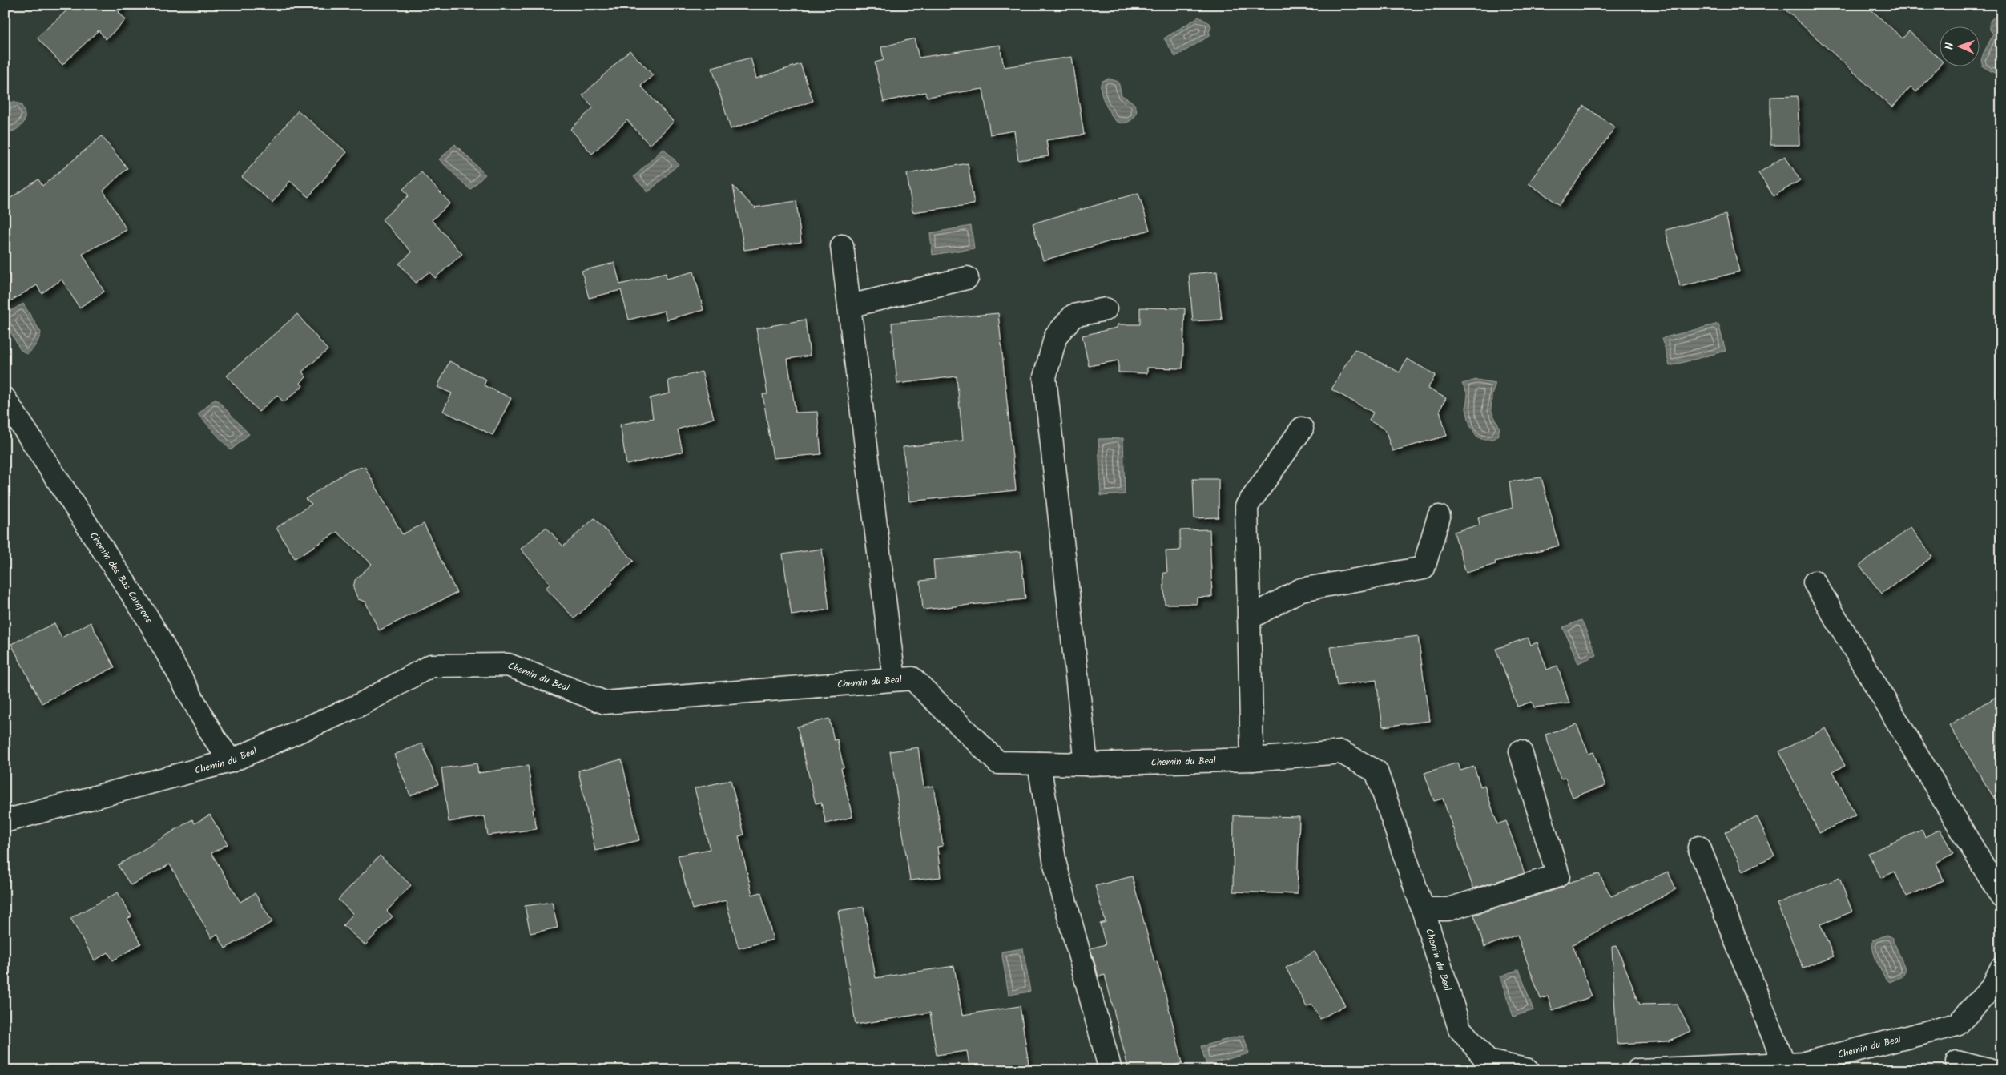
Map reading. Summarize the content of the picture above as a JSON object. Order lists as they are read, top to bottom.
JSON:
{
  "streets": {
    "street": ["Chemin des Bas Campons", "Chemin du Beal"]
  },
  "crossings": [
    ["Chemin des Bas Campons", "Chemin du Beal"]
  ],
  "north": "left"
}
